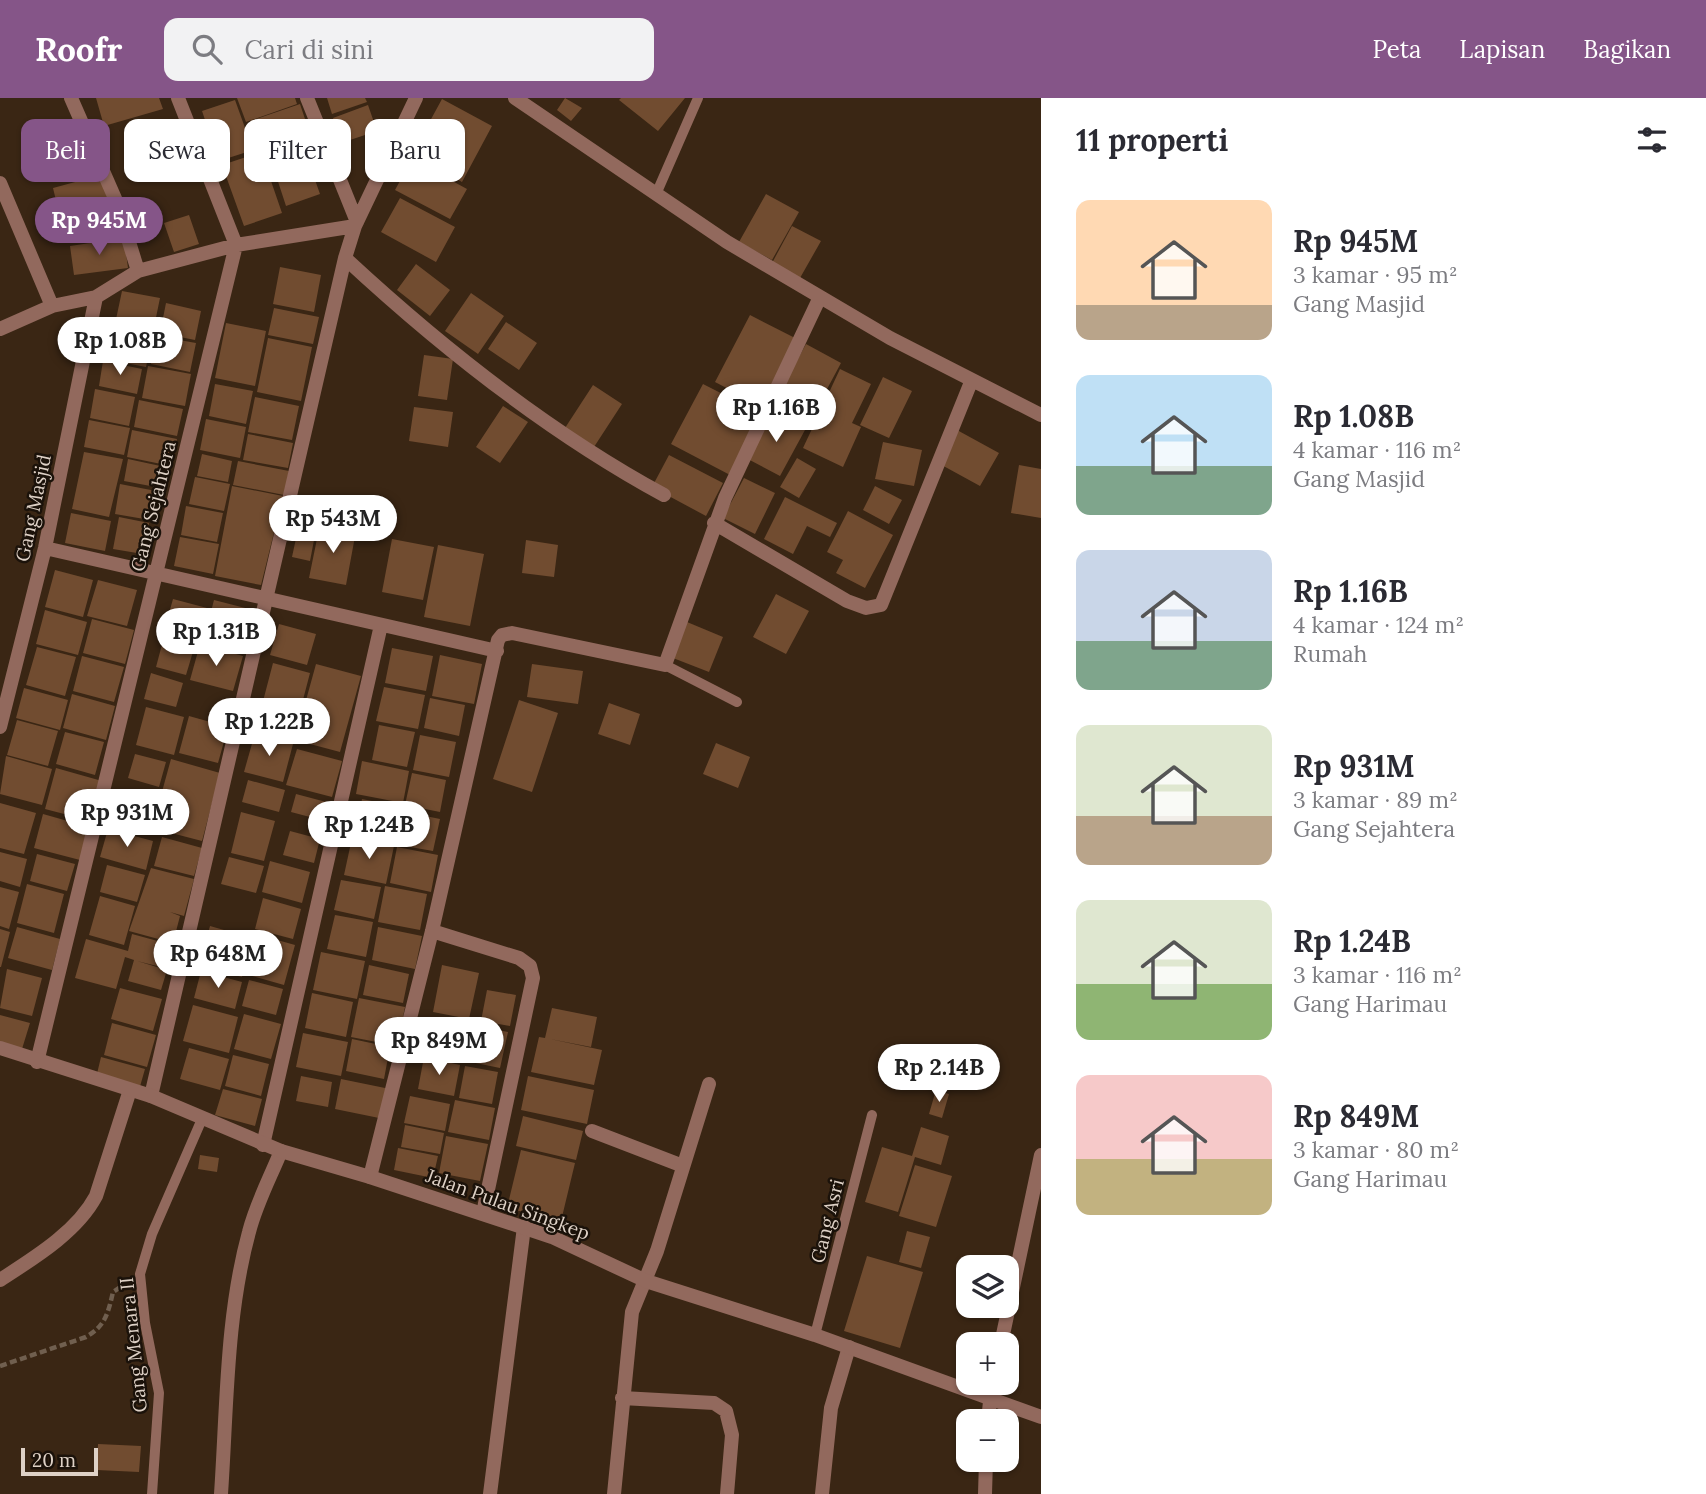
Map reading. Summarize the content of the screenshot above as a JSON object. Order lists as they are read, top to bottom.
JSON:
{
  "streets": {
    "street": ["Gang Sejahtera", "Gang Masjid", "Jalan Pulau Singkep"],
    "lane": ["Gang Asri", "Gang Menara II"]
  },
  "crossings": [
    ["Gang Sejahtera", "Jalan Pulau Singkep"],
    ["Jalan Pulau Singkep", "Gang Asri"],
    ["Jalan Pulau Singkep", "Gang Menara II"]
  ],
  "scale_bar": "20 m",
  "page": {
    "header": "Roofr",
    "search": "Cari di sini",
    "nav": ["Peta", "Lapisan", "Bagikan"],
    "heading": "11 properti",
    "chip": [
      "Beli",
      "Sewa",
      "Filter",
      "Baru"
    ],
    "list": [
      {
        "name": "Rp 945M",
        "note": "3 kamar · 95 m² · Gang Masjid"
      },
      {
        "name": "Rp 1.08B",
        "note": "4 kamar · 116 m² · Gang Masjid"
      },
      {
        "name": "Rp 1.16B",
        "note": "4 kamar · 124 m² · Rumah"
      },
      {
        "name": "Rp 931M",
        "note": "3 kamar · 89 m² · Gang Sejahtera"
      },
      {
        "name": "Rp 1.24B",
        "note": "3 kamar · 116 m² · Gang Harimau"
      },
      {
        "name": "Rp 849M",
        "note": "3 kamar · 80 m² · Gang Harimau"
      }
    ],
    "price": [
      "Rp 945M",
      "Rp 1.08B",
      "Rp 1.16B",
      "Rp 543M",
      "Rp 1.31B",
      "Rp 1.22B",
      "Rp 931M",
      "Rp 1.24B",
      "Rp 648M",
      "Rp 849M",
      "Rp 2.14B"
    ],
    "map_buttons": ["+", "−"],
    "scale": "20 m"
  }
}
